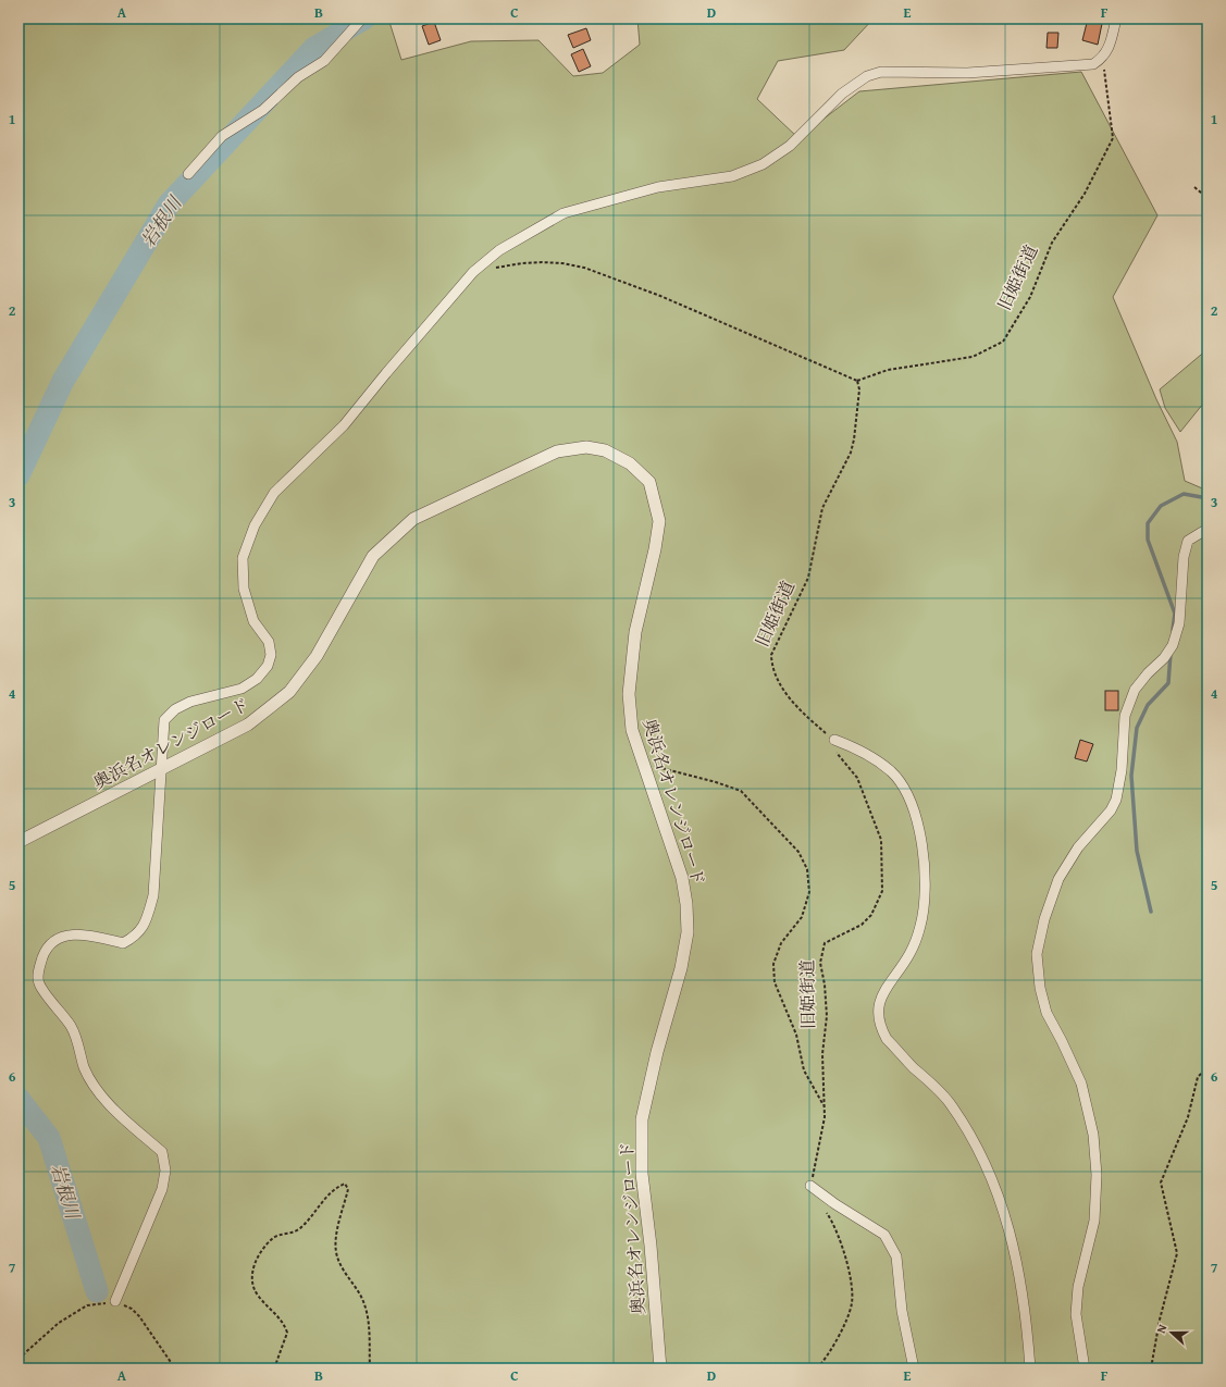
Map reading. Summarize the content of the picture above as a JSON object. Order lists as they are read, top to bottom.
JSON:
{
  "streets": {
    "street": ["奥浜名オレンジロード"],
    "path": ["旧姫街道"]
  },
  "water": ["岩根川"],
  "north": "left",
  "grid": {
    "columns": [
      "A",
      "B",
      "C",
      "D",
      "E",
      "F"
    ],
    "rows": [
      "1",
      "2",
      "3",
      "4",
      "5",
      "6",
      "7"
    ]
  }
}
